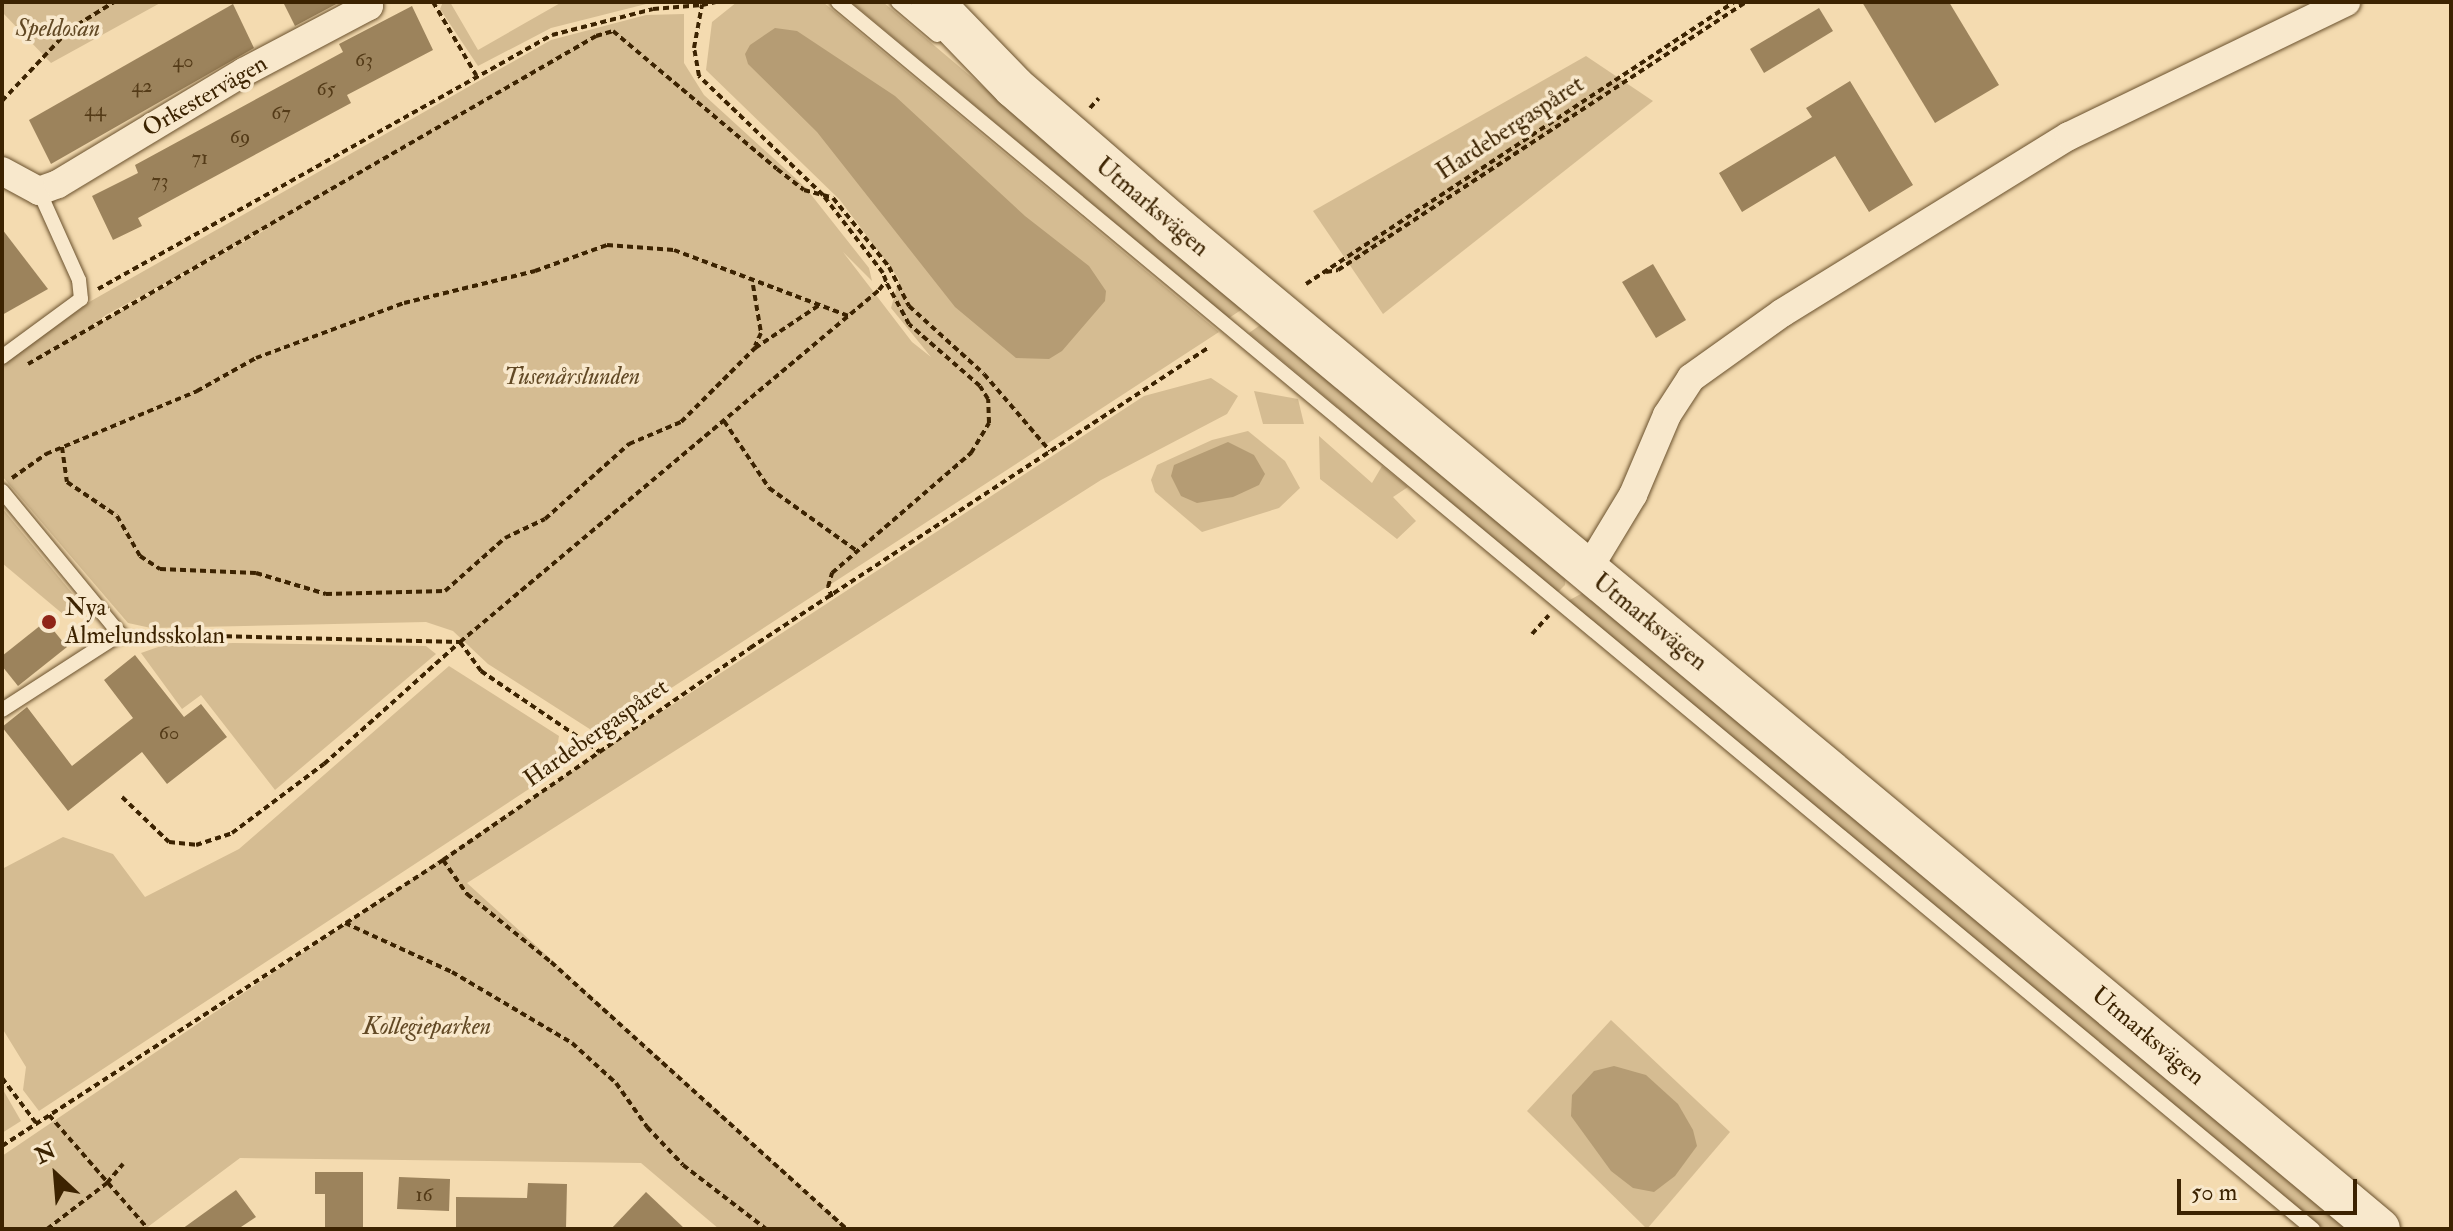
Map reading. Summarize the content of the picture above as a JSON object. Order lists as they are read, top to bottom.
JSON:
{
  "streets": {
    "main road": ["Utmarksvägen"],
    "street": ["Orkestervägen"],
    "path": ["Hardebergaspåret"]
  },
  "parks": ["Speldosan", "Tusenårslunden", "Kollegieparken"],
  "places": ["Nya Almelundsskolan"],
  "house_numbers": [
    "63",
    "40",
    "42",
    "65",
    "44",
    "67",
    "69",
    "71",
    "73",
    "60",
    "16"
  ],
  "scale_bar": "50 m",
  "north": "top left"
}
